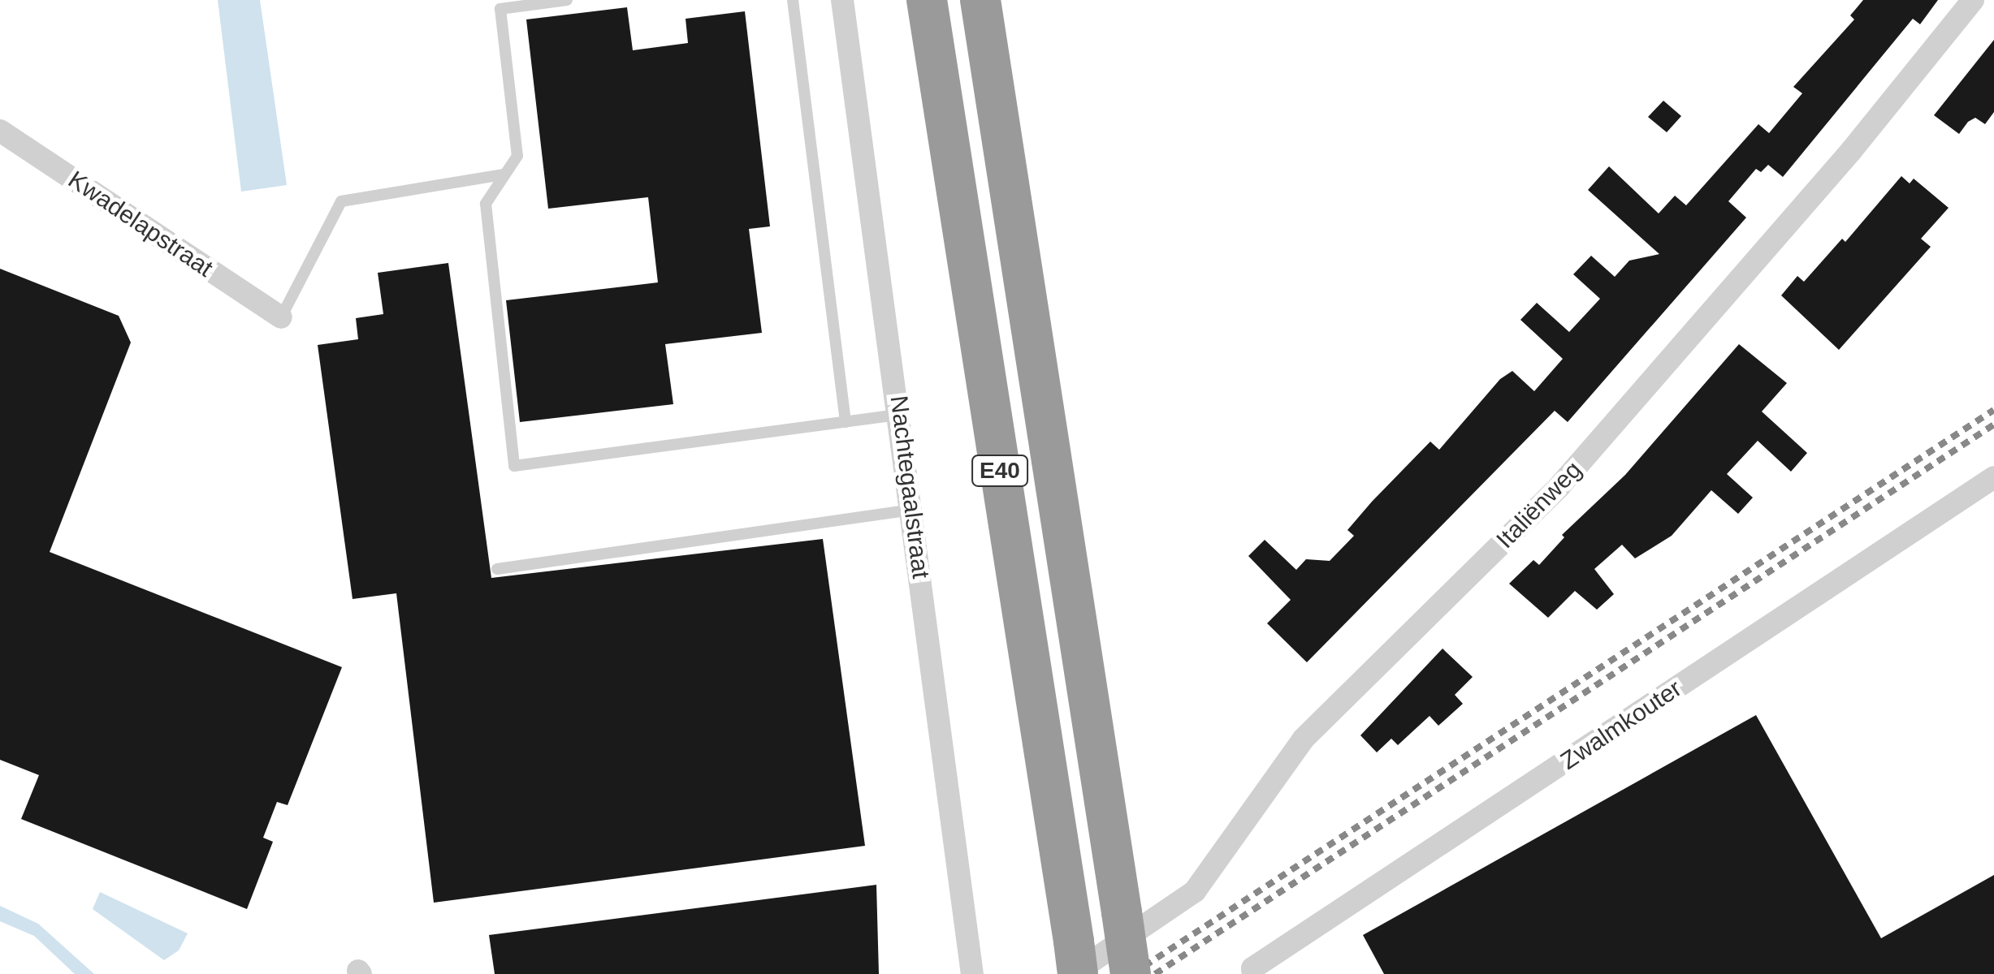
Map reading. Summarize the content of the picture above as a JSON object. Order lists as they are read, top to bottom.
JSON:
{
  "streets": {
    "highway": ["E40"],
    "street": [
      "Kwadelapstraat",
      "Nachtegaalstraat",
      "Italiënweg",
      "Zwalmkouter"
    ]
  },
  "crossings": [
    ["E40", "Italiënweg"]
  ]
}
